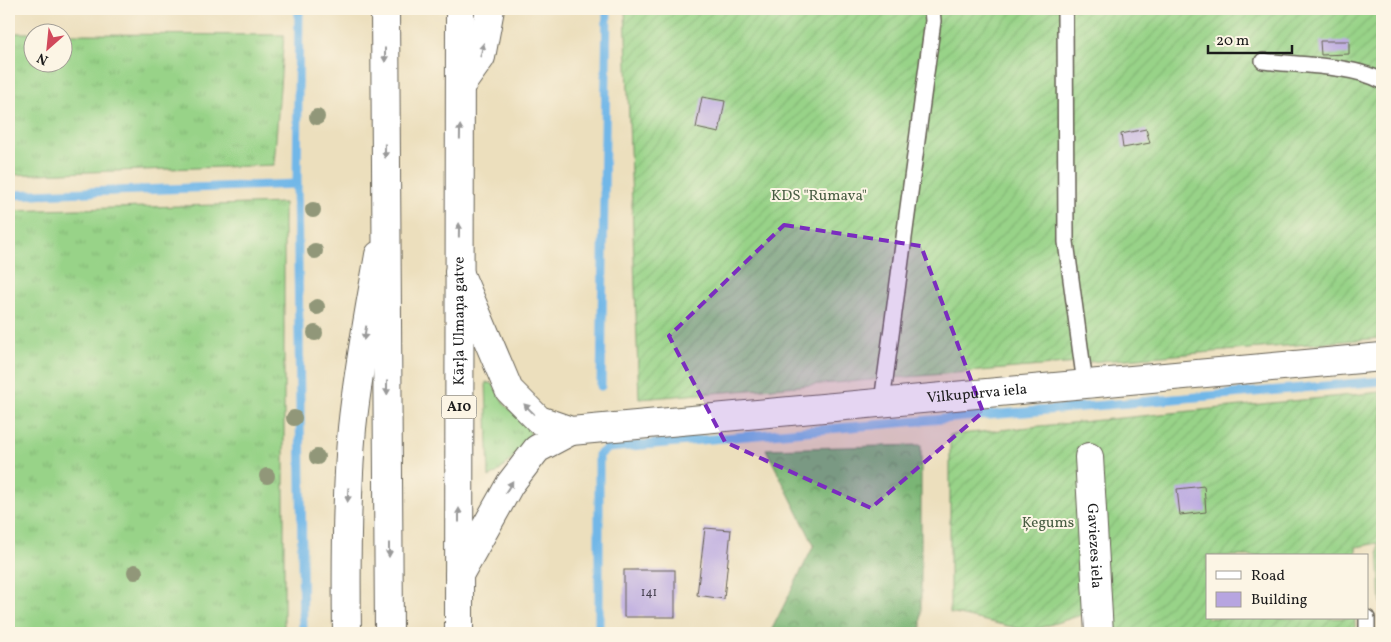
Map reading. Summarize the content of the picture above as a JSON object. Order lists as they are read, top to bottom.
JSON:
{
  "streets": {
    "main road": [
      "Kārļa Ulmaņa gatve",
      "Vilkupurva iela",
      "A10",
      "Gaviezes iela"
    ]
  },
  "parks": ["KDS \"Rūmava\"", "Ķegums"],
  "house_numbers": ["141"],
  "legend": ["Road", "Building"],
  "scale_bar": "20 m",
  "north": "bottom left"
}
